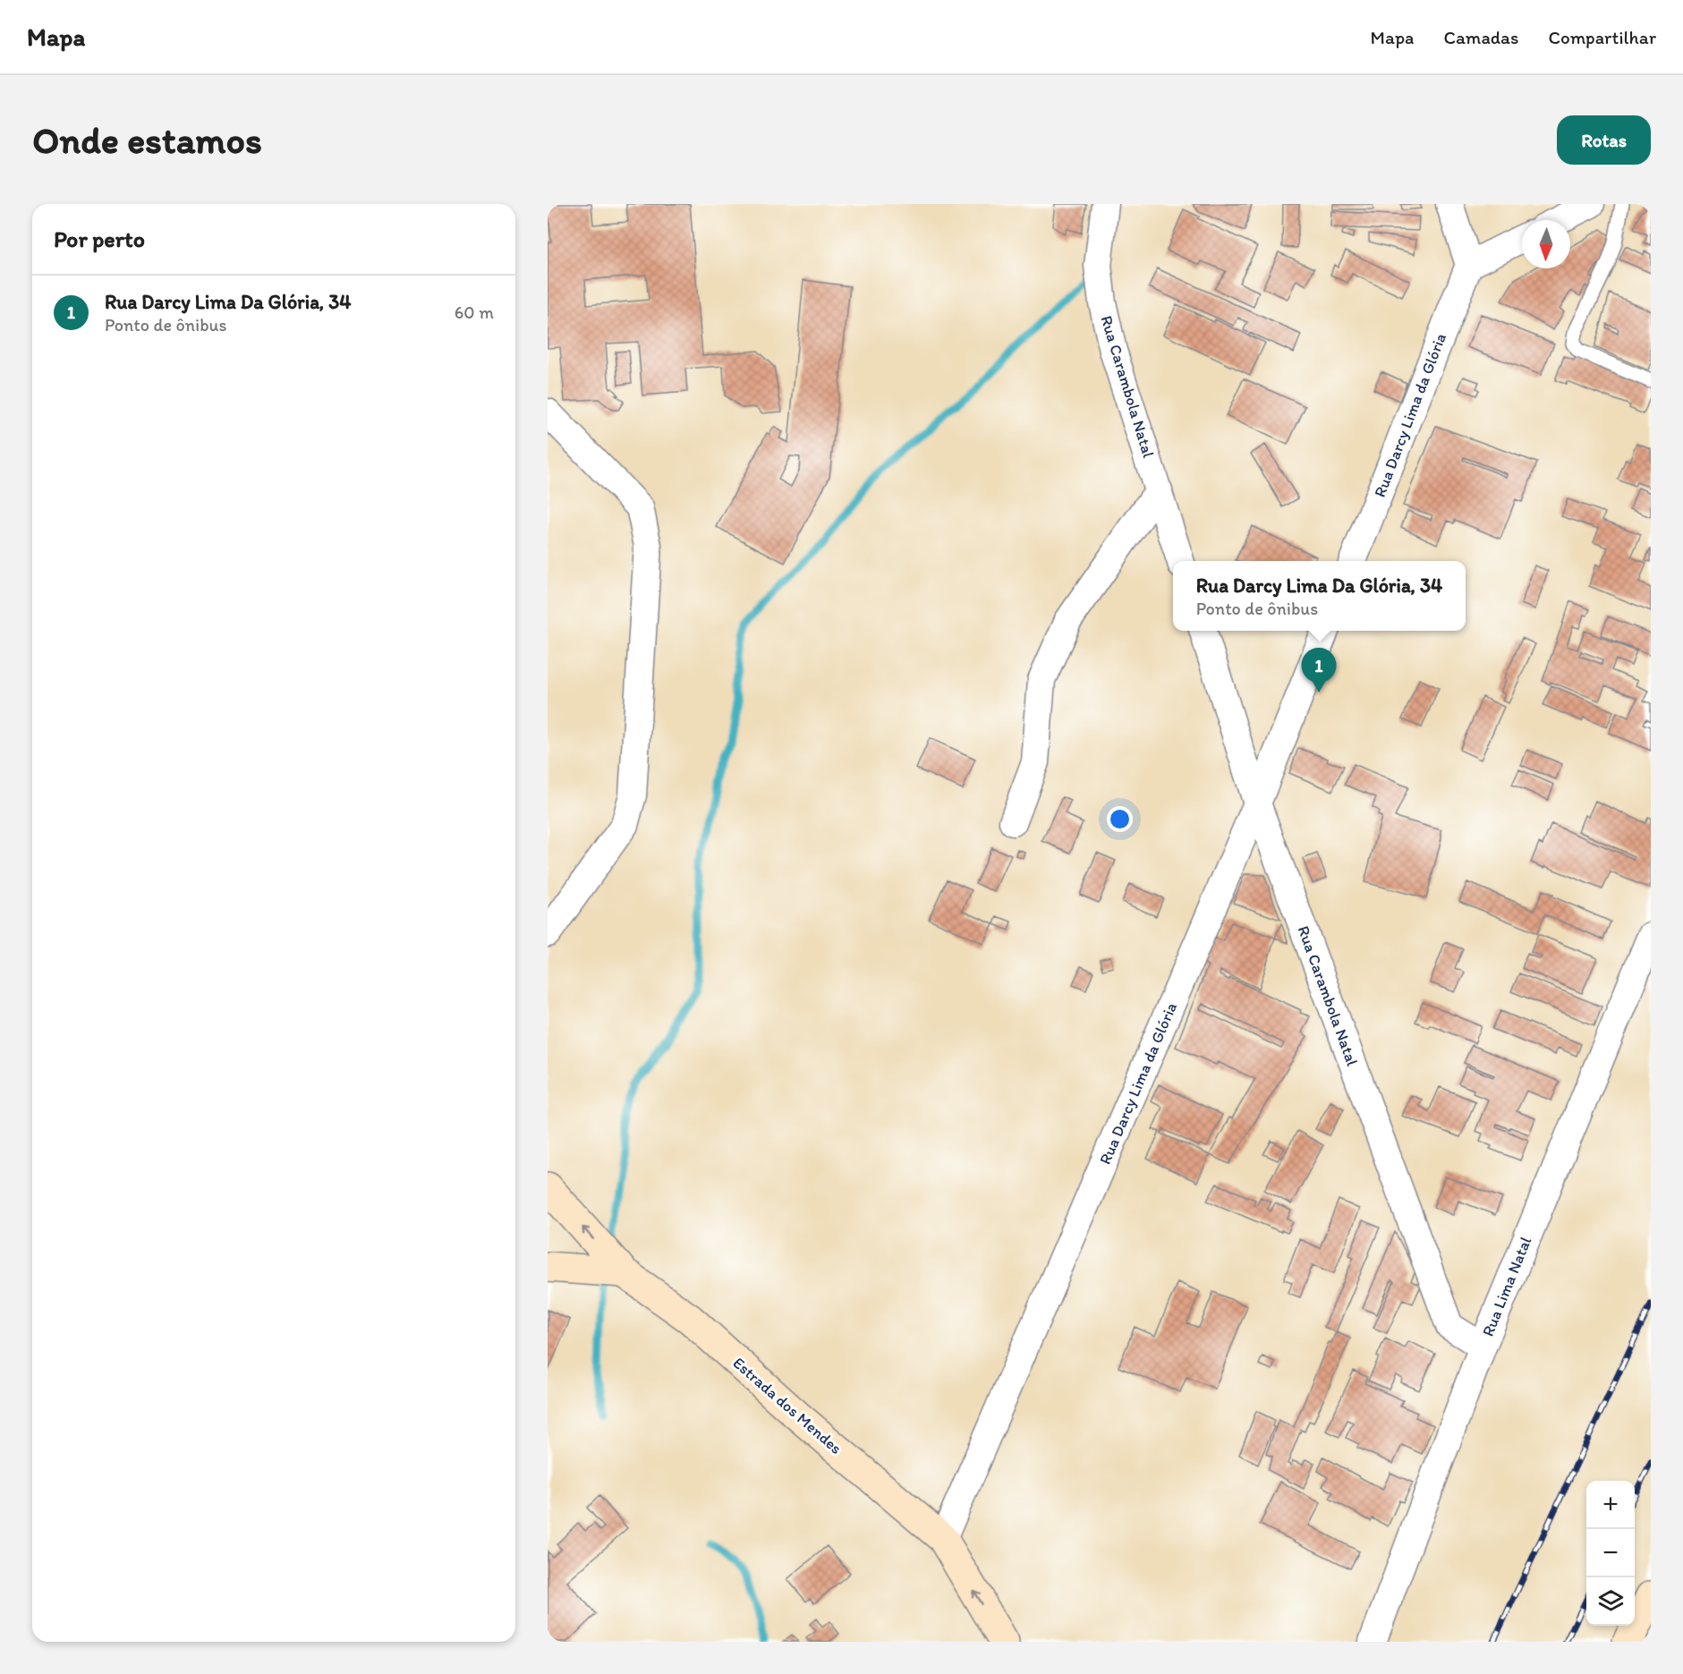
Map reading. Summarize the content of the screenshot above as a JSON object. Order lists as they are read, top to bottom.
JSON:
{
  "streets": {
    "street": [
      "Rua Carambola Natal",
      "Rua Darcy Lima da Glória",
      "Rua Lima Natal",
      "Estrada dos Mendes"
    ]
  },
  "crossings": [
    ["Rua Carambola Natal", "Rua Darcy Lima da Glória"],
    ["Rua Carambola Natal", "Rua Lima Natal"],
    ["Rua Darcy Lima da Glória", "Estrada dos Mendes"]
  ],
  "one_way": ["Estrada dos Mendes"],
  "north": "bottom",
  "page": {
    "header": "Mapa",
    "nav": ["Mapa", "Camadas", "Compartilhar"],
    "buttons": "Rotas",
    "title": "Onde estamos",
    "heading": "Por perto",
    "list": [
      {
        "mark": "1",
        "name": "Rua Darcy Lima Da Glória, 34",
        "note": "Ponto de ônibus",
        "value": "60 m"
      }
    ],
    "popup": ["Rua Darcy Lima Da Glória, 34", "Ponto de ônibus"],
    "pins": "1",
    "map_buttons": ["+", "−"]
  }
}
